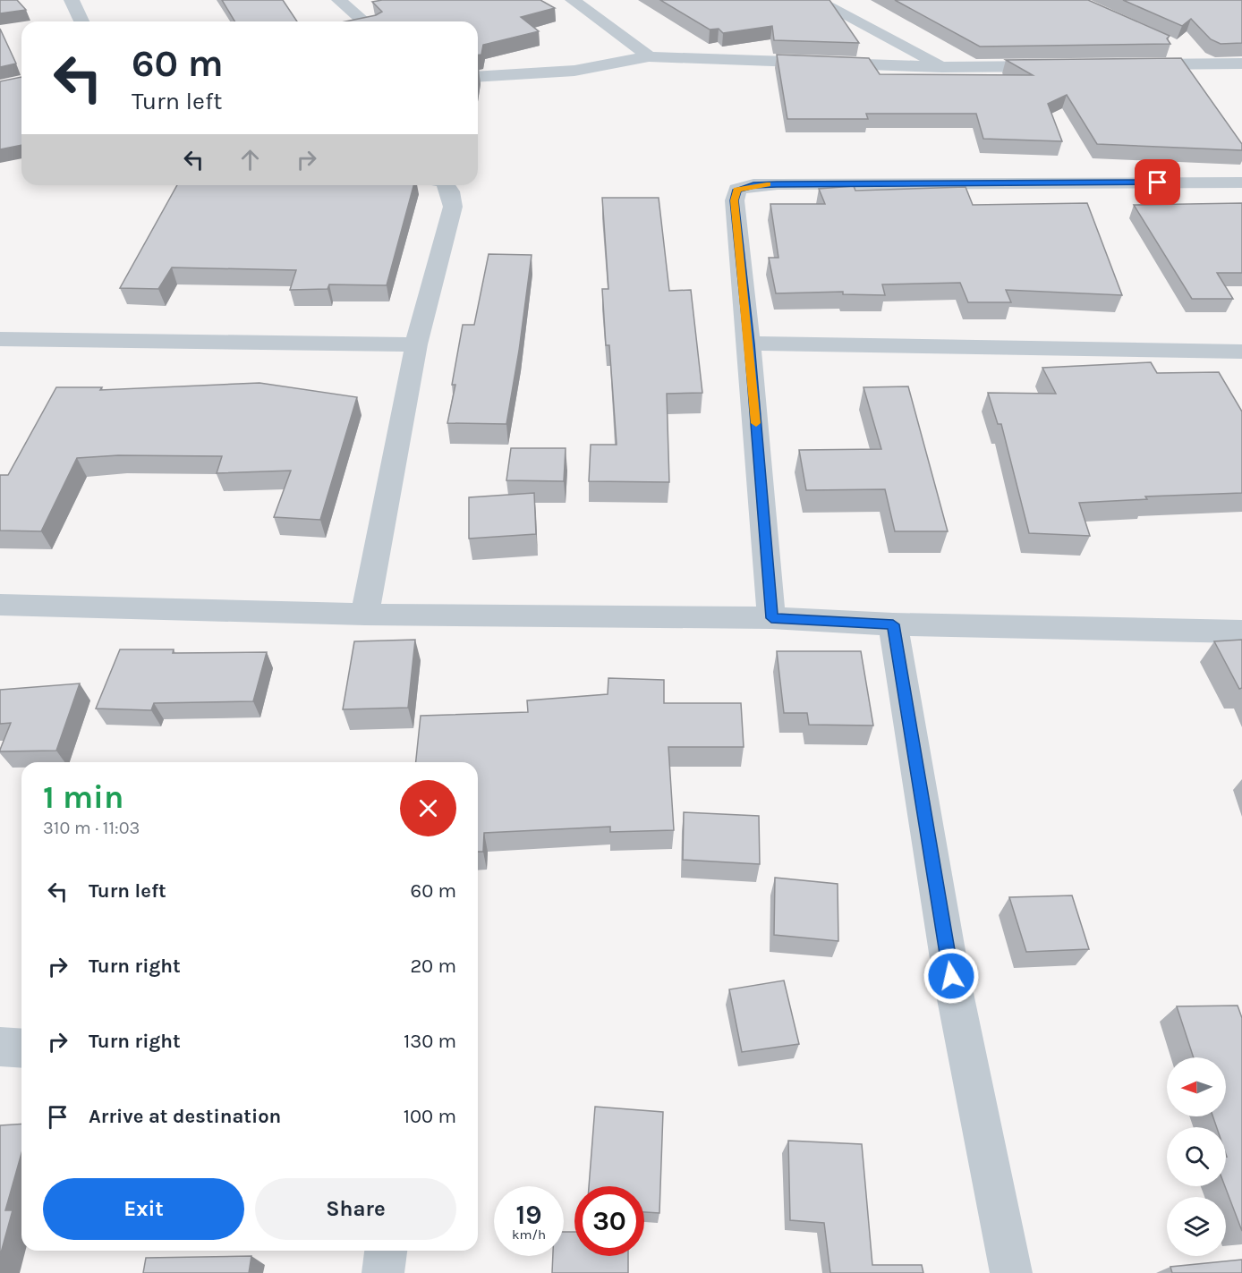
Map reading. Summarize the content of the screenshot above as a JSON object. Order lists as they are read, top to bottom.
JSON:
{
  "north": "left",
  "page": {
    "turn": ["60 m", "Turn left"],
    "heading": ["1 min", "310 m · 11:03"],
    "list": [
      {
        "name": "Turn left",
        "value": "60 m"
      },
      {
        "name": "Turn right",
        "value": "20 m"
      },
      {
        "name": "Turn right",
        "value": "130 m"
      },
      {
        "name": "Arrive at destination",
        "value": "100 m"
      }
    ],
    "buttons": ["Exit", "Share"],
    "speed": "19 km/h",
    "limit": "30"
  }
}
